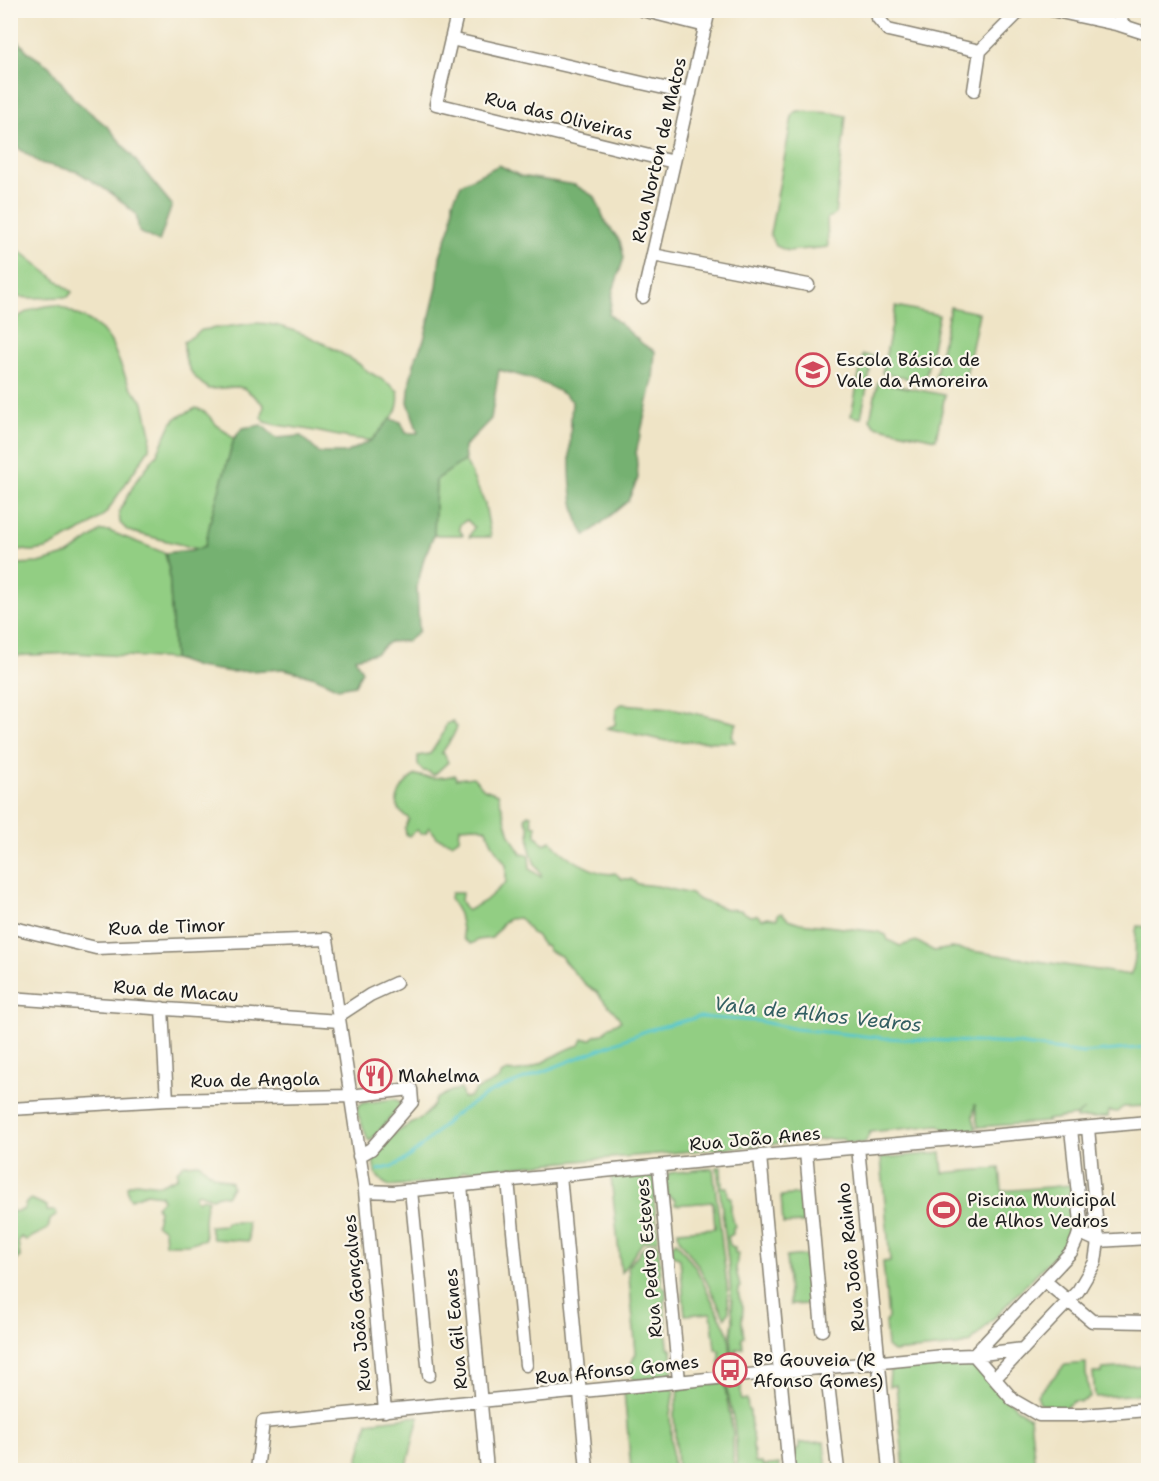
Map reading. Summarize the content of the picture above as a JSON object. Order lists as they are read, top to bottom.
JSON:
{
  "streets": {
    "street": [
      "Rua das Oliveiras",
      "Rua Norton de Matos",
      "Rua de Timor",
      "Rua de Macau",
      "Rua de Angola",
      "Rua João Anes",
      "Rua João Rainho",
      "Rua Pedro Esteves",
      "Rua João Gonçalves",
      "Rua Gil Eanes",
      "Rua Afonso Gomes"
    ]
  },
  "crossings": [
    ["Rua das Oliveiras", "Rua Norton de Matos"],
    ["Rua de Timor", "Rua João Gonçalves"],
    ["Rua de Macau", "Rua João Gonçalves"],
    ["Rua de Angola", "Rua João Gonçalves"],
    ["Rua João Anes", "Rua João Rainho"],
    ["Rua João Anes", "Rua Pedro Esteves"],
    ["Rua João Anes", "Rua João Gonçalves"],
    ["Rua João Anes", "Rua Gil Eanes"],
    ["Rua João Rainho", "Rua Afonso Gomes"],
    ["Rua Pedro Esteves", "Rua Afonso Gomes"],
    ["Rua João Gonçalves", "Rua Afonso Gomes"],
    ["Rua Gil Eanes", "Rua Afonso Gomes"]
  ],
  "water": ["Vala de Alhos Vedros"],
  "places": {
    "school or university": ["Escola Básica de Vale da Amoreira"],
    "restaurant": ["Mahelma"],
    "sports": ["Piscina Municipal de Alhos Vedros"],
    "bus stop": ["Bº Gouveia (R Afonso Gomes)"]
  }
}
